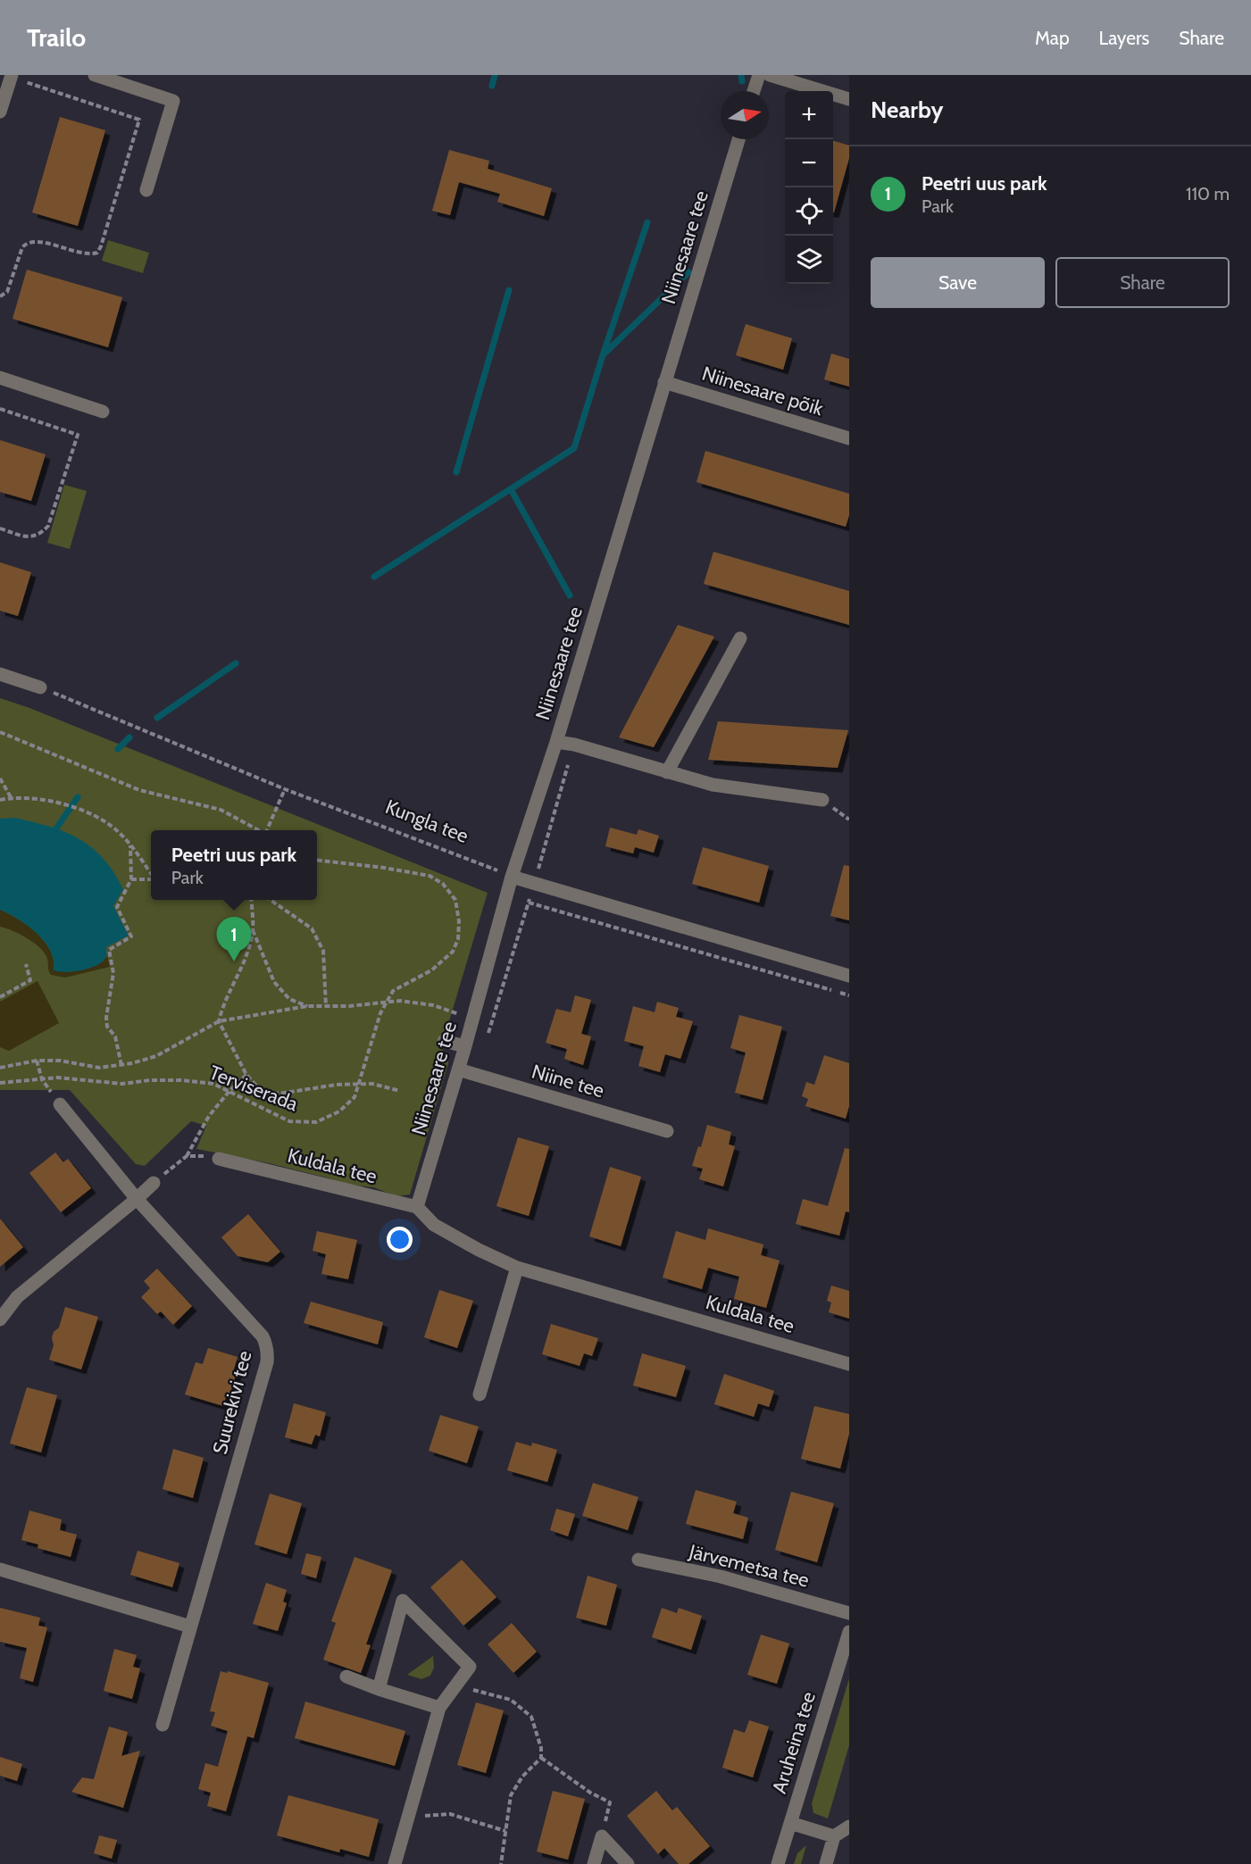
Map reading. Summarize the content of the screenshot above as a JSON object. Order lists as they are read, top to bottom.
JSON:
{
  "streets": {
    "street": [
      "Niinesaare tee",
      "Niinesaare põik",
      "Niine tee",
      "Kuldala tee",
      "Suurekivi tee",
      "Järvemetsa tee",
      "Aruheina tee"
    ],
    "path": ["Kungla tee", "Terviserada"]
  },
  "crossings": [
    ["Niinesaare tee", "Niinesaare põik"],
    ["Niinesaare tee", "Kungla tee"],
    ["Niinesaare tee", "Niine tee"],
    ["Niinesaare tee", "Kuldala tee"]
  ],
  "north": "right",
  "page": {
    "header": "Trailo",
    "nav": ["Map", "Layers", "Share"],
    "heading": "Nearby",
    "map_buttons": ["+", "−"],
    "list": [
      {
        "mark": "1",
        "name": "Peetri uus park",
        "note": "Park",
        "value": "110 m"
      }
    ],
    "buttons": ["Save", "Share"],
    "popup": ["Peetri uus park", "Park"],
    "pins": "1"
  }
}
